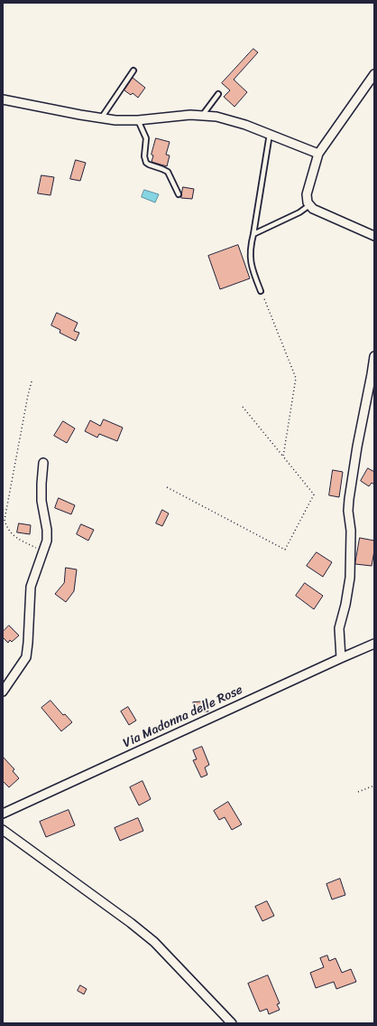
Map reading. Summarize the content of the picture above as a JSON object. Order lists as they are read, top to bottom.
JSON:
{
  "streets": {
    "street": ["Via Madonna delle Rose"]
  }
}
